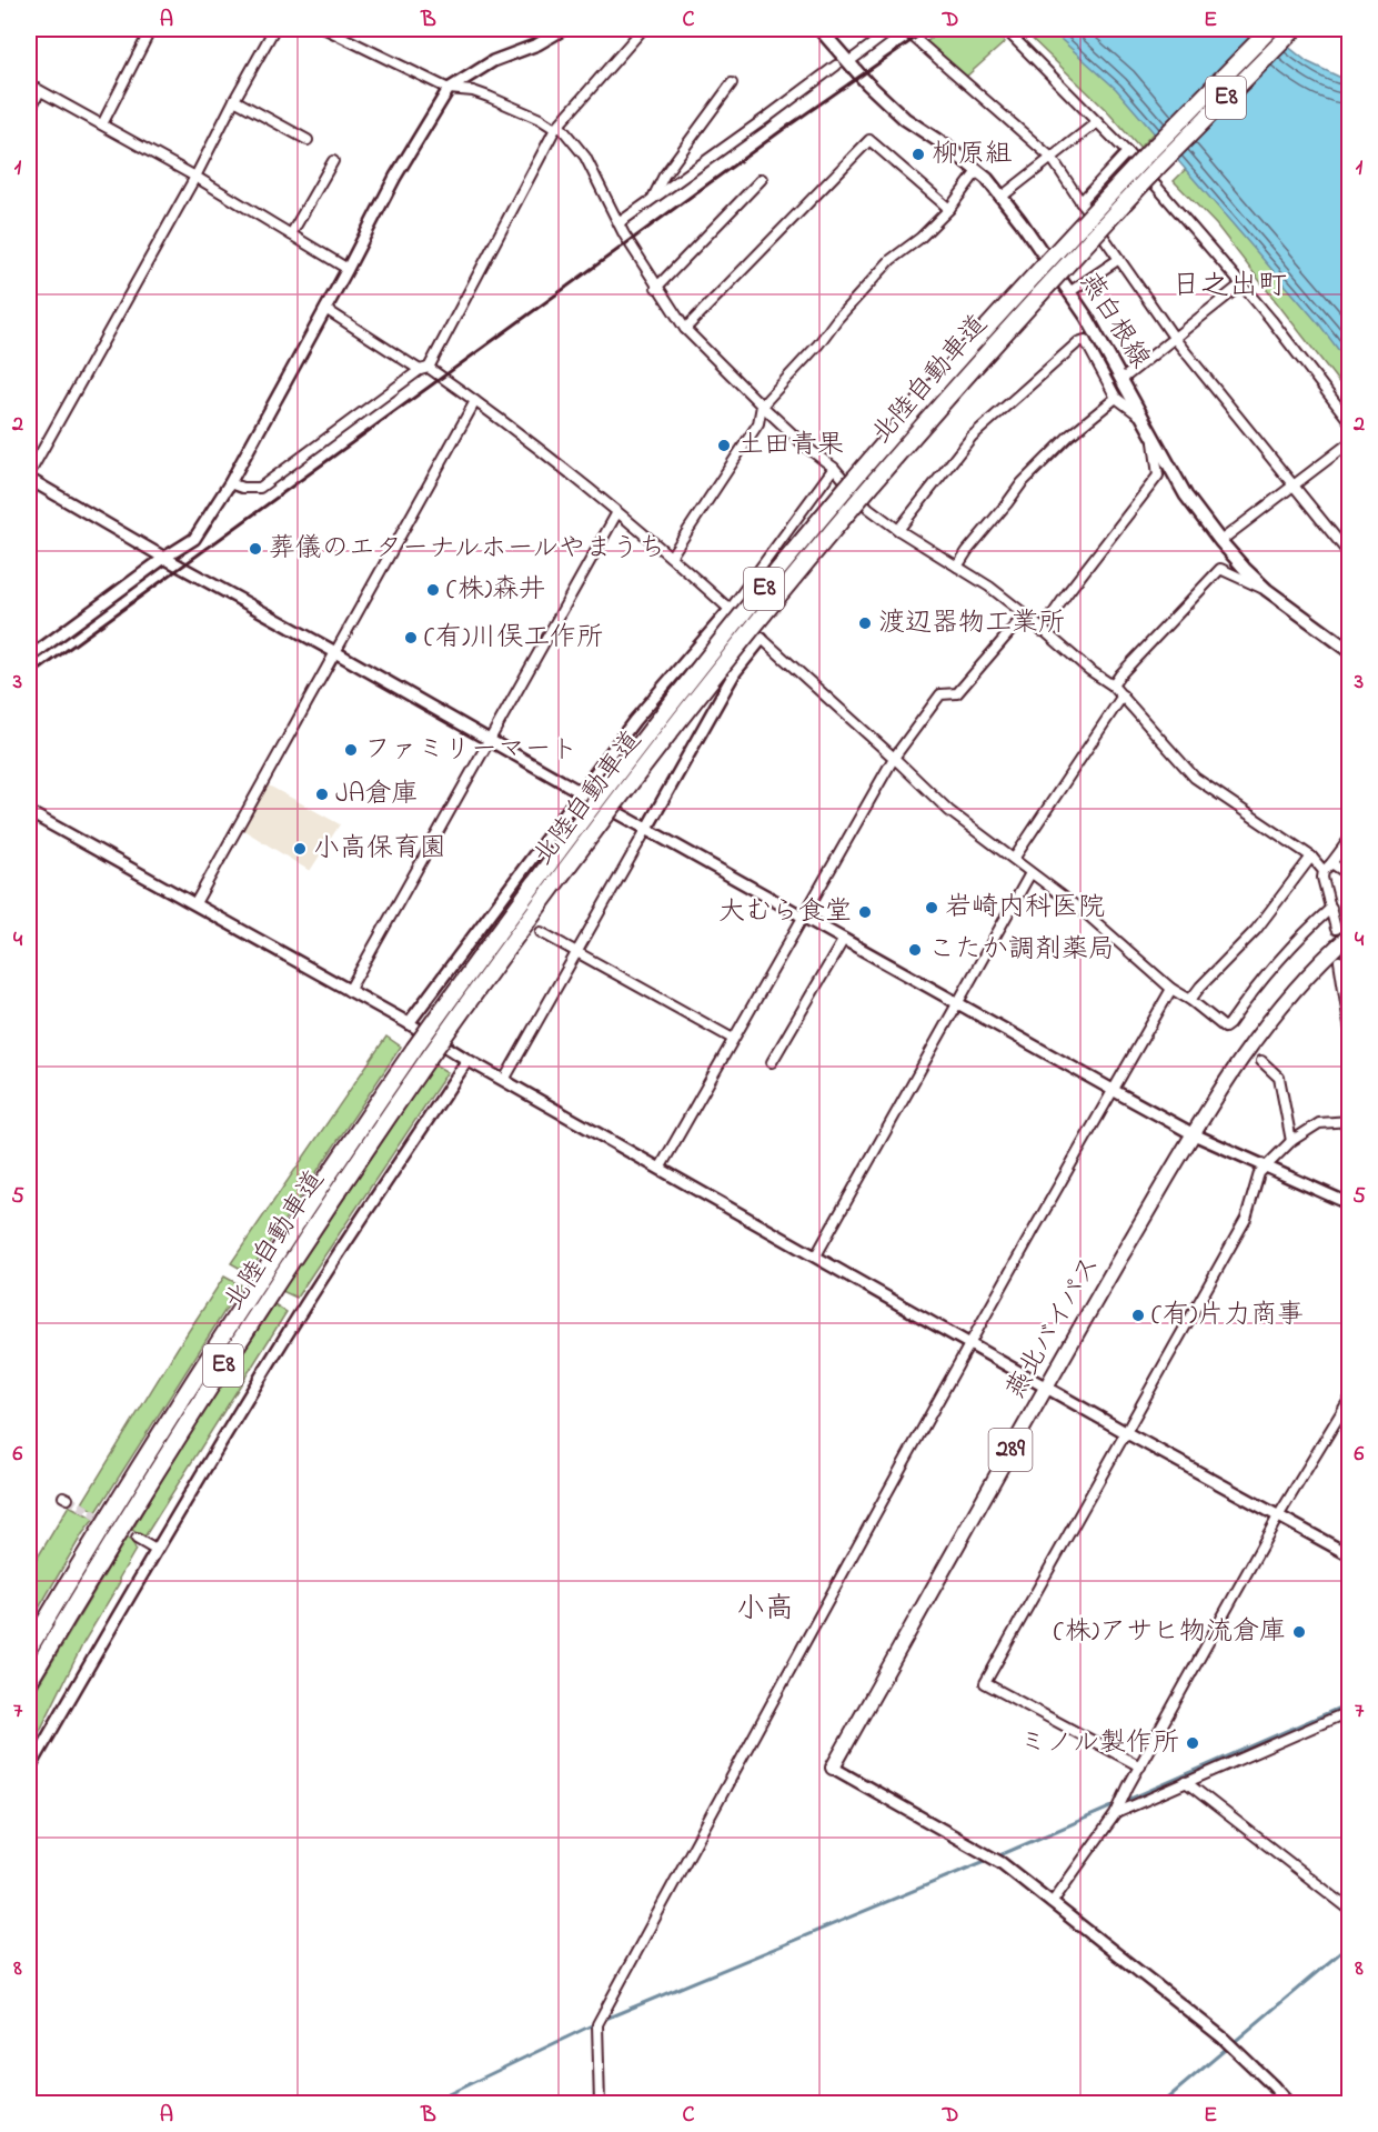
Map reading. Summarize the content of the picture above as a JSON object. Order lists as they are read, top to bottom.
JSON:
{
  "streets": {
    "highway": [
      "E8",
      "北陸自動車道",
      "燕北バイパス",
      "289"
    ],
    "main road": ["燕白根線"]
  },
  "districts": ["日之出町", "小高"],
  "places": [
    "柳原組",
    "土田青果",
    "葬儀のエターナルホールやまうち",
    "(株)森井",
    "渡辺器物工業所",
    "(有)川俣工作所",
    "ファミリーマート",
    "JA倉庫",
    "小高保育園",
    "岩崎内科医院",
    "大むら食堂",
    "こたか調剤薬局",
    "(有)片力商事",
    "(株)アサヒ物流倉庫",
    "ミノル製作所"
  ],
  "grid": {
    "columns": [
      "A",
      "B",
      "C",
      "D",
      "E"
    ],
    "rows": [
      "1",
      "2",
      "3",
      "4",
      "5",
      "6",
      "7",
      "8"
    ]
  }
}
